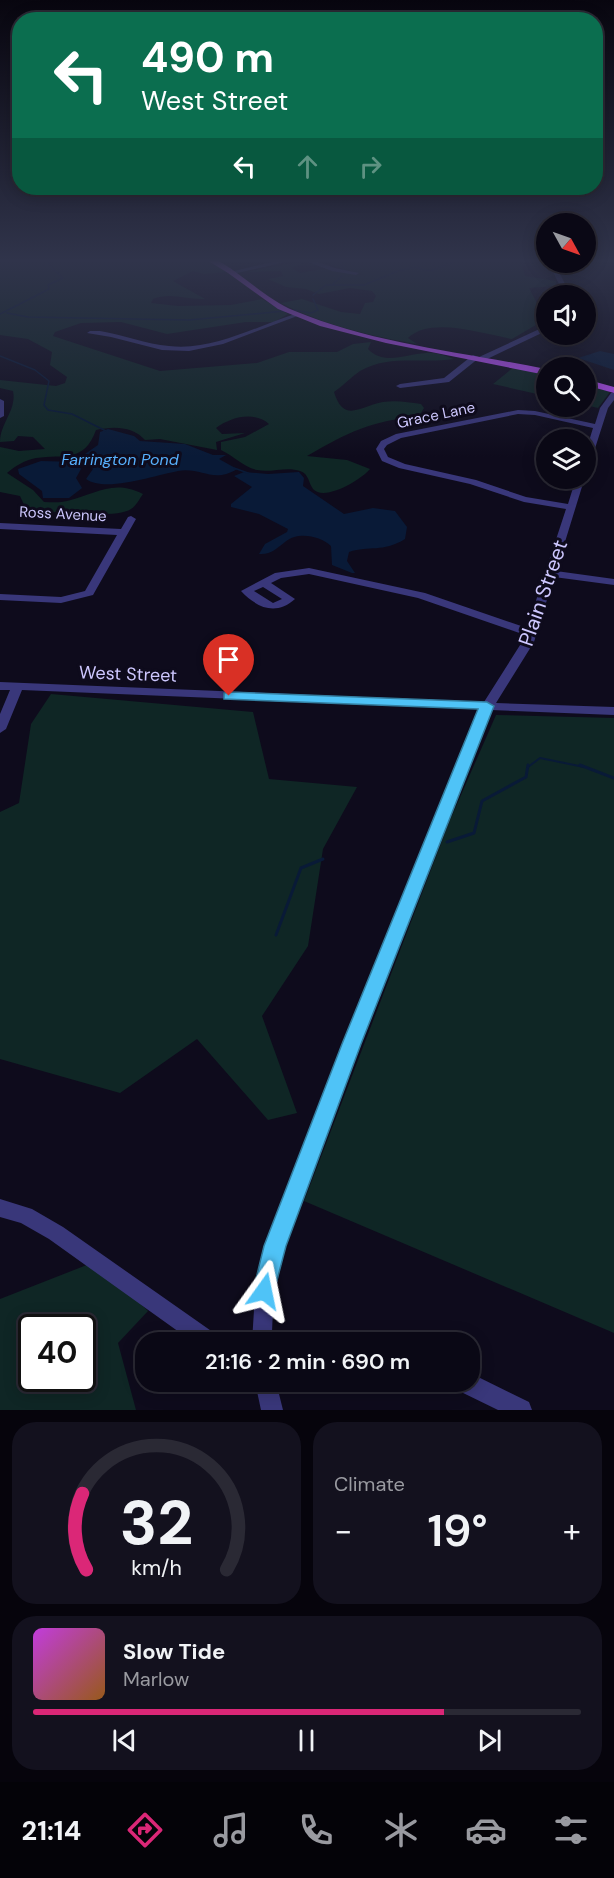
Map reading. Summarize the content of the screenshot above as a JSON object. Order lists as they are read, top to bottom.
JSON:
{
  "streets": {
    "street": [
      "Grace Lane",
      "Ross Avenue",
      "Plain Street",
      "West Street"
    ]
  },
  "crossings": [
    ["Grace Lane", "Plain Street"],
    ["Plain Street", "West Street"]
  ],
  "water": ["Farrington Pond"],
  "north": "bottom right",
  "page": {
    "turn": ["490 m", "West Street"],
    "limit": "40",
    "trip": "21:16 · 2 min · 690 m",
    "tile": "Climate",
    "heat": ["−", "19°", "+"],
    "song": ["Slow Tide", "Marlow"],
    "tabs": "21:14",
    "gauge": ["32", "km/h"]
  }
}
